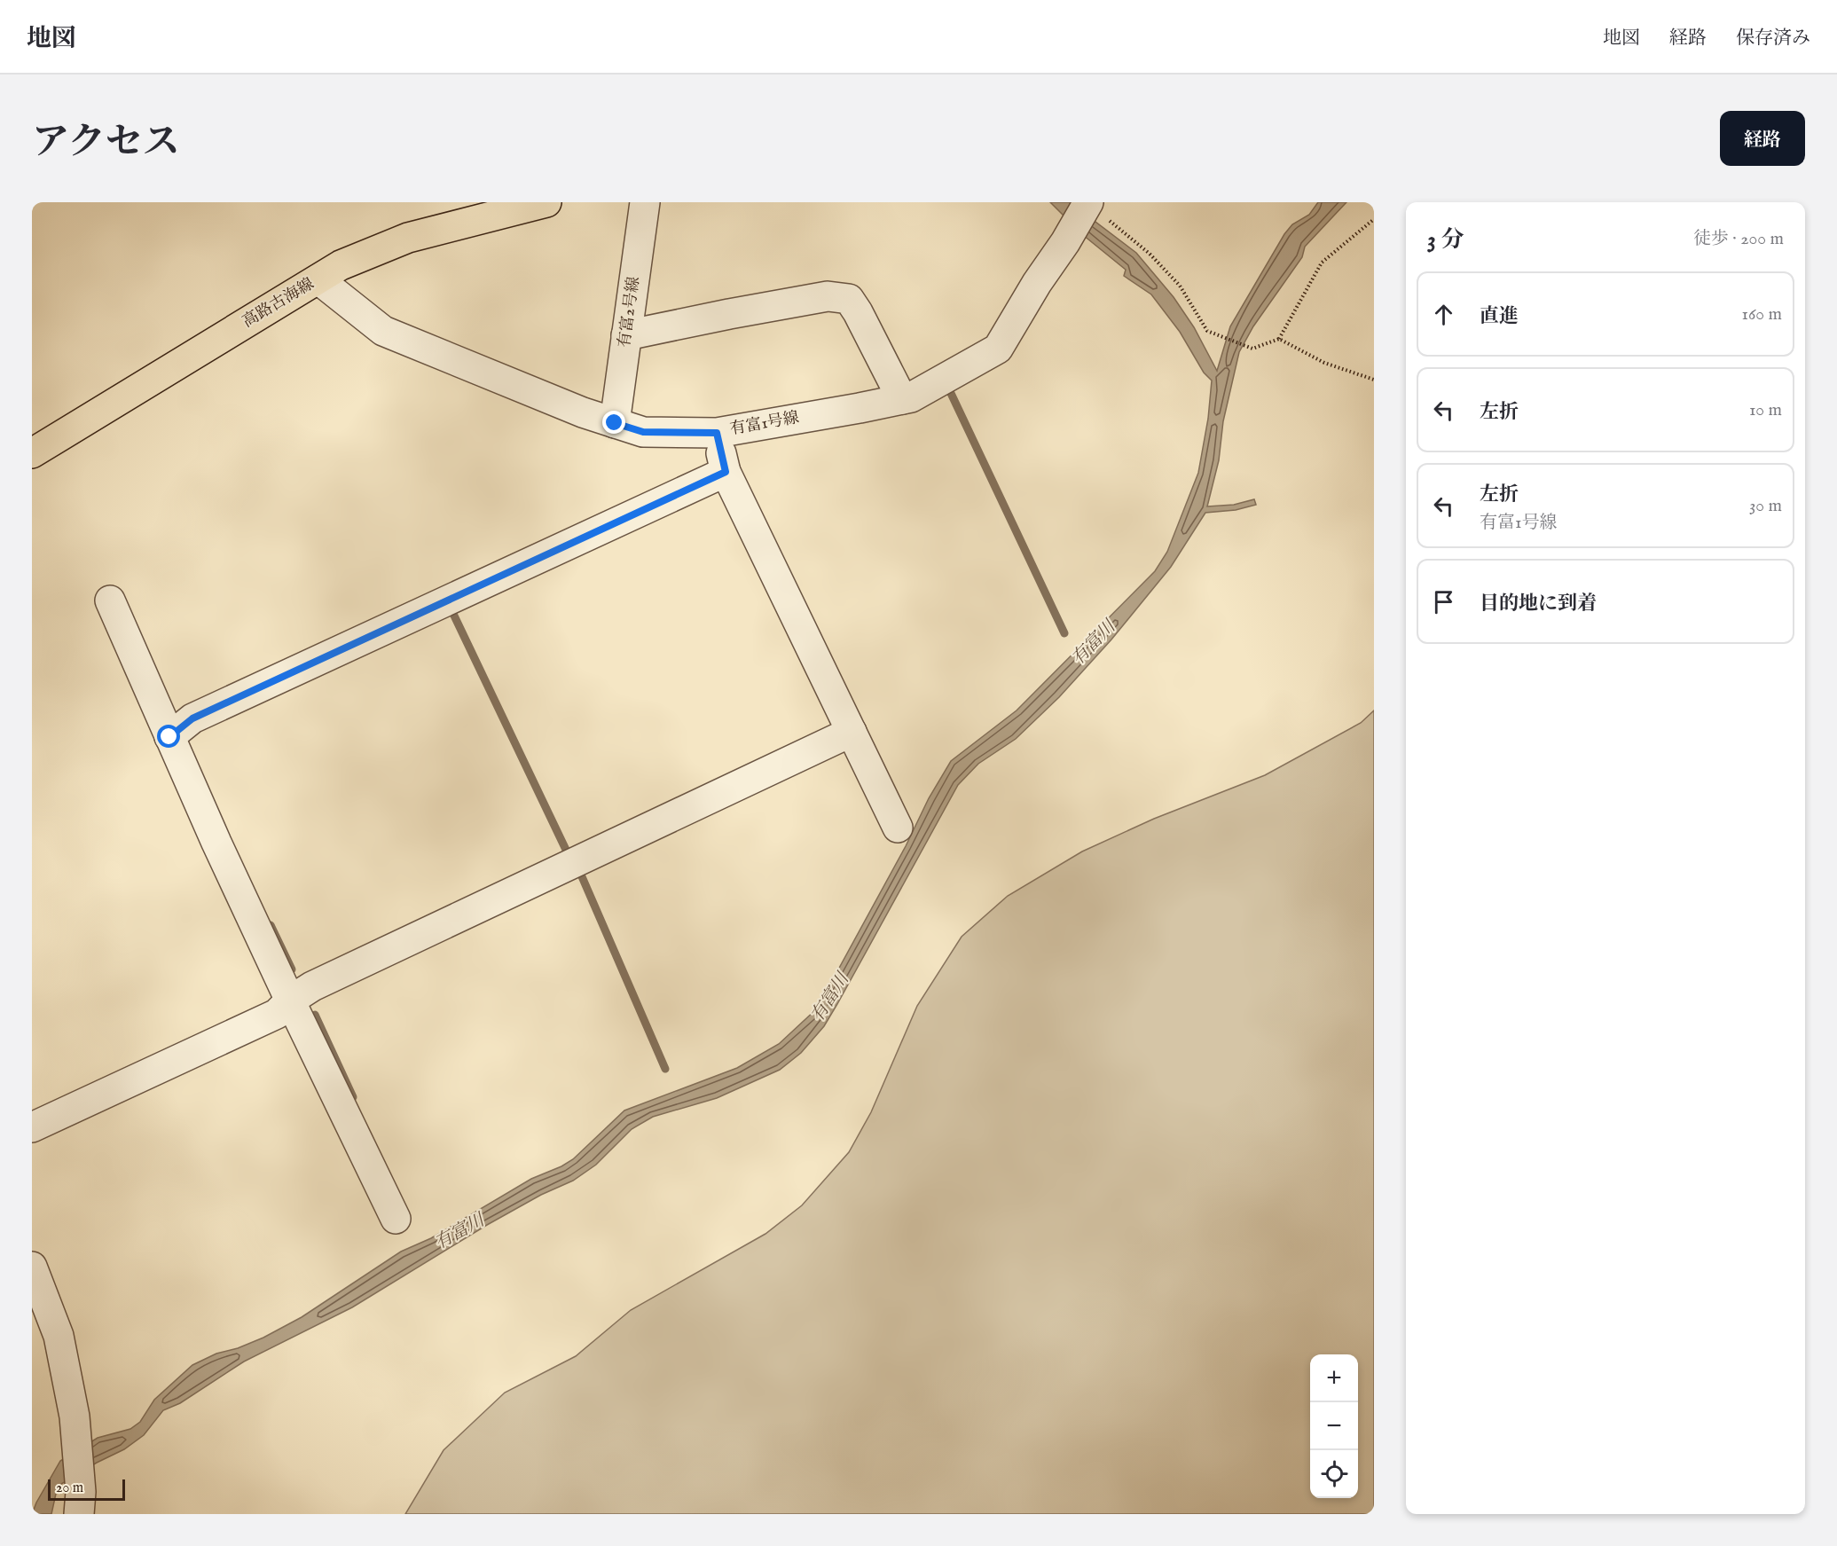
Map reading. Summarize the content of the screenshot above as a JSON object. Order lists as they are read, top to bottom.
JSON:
{
  "streets": {
    "main road": ["高路古海線"],
    "street": ["有富2号線", "有富1号線"]
  },
  "crossings": [
    ["高路古海線", "有富1号線"],
    ["有富2号線", "有富1号線"]
  ],
  "water": ["有富川"],
  "scale_bar": "20 m",
  "page": {
    "header": "地図",
    "nav": ["地図", "経路", "保存済み"],
    "title": "アクセス",
    "buttons": "経路",
    "heading": ["3 分", "徒歩 · 200 m"],
    "list": [
      ["直進", "160 m"],
      ["左折", "10 m"],
      ["左折", "有富1号線", "30 m"],
      "目的地に到着"
    ],
    "map_buttons": ["+", "−"],
    "scale": "20 m"
  }
}
